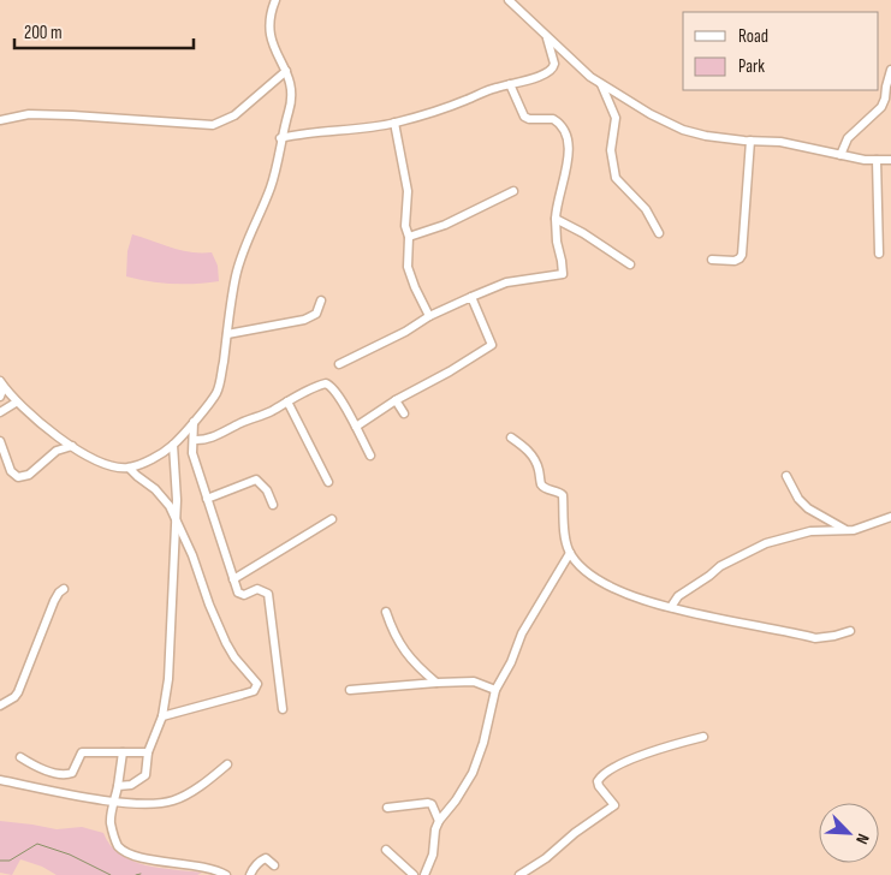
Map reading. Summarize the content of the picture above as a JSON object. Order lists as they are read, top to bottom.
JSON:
{
  "legend": ["Road", "Park"],
  "scale_bar": "200 m",
  "north": "bottom right"
}
